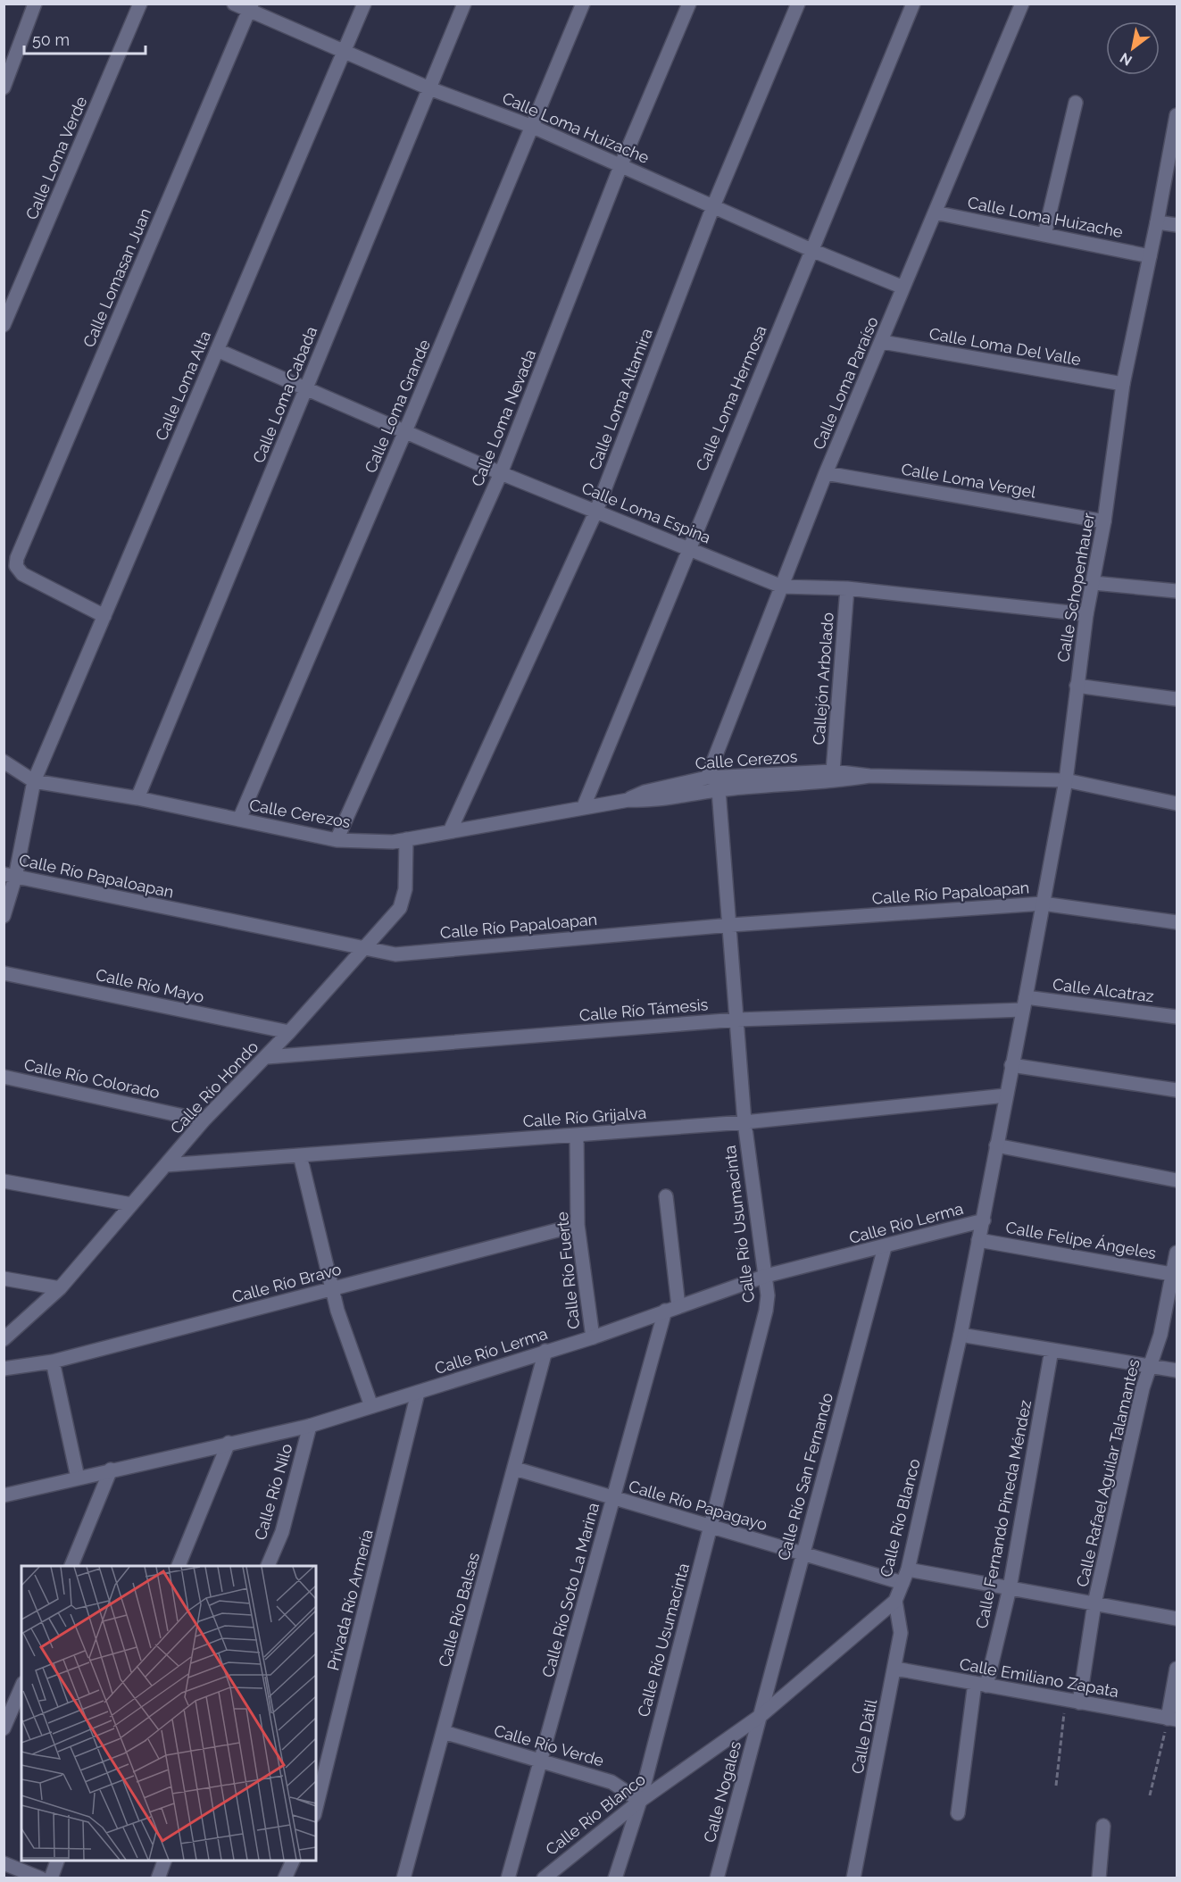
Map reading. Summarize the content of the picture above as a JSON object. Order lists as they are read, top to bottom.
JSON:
{
  "streets": {
    "street": [
      "Calle Loma Huizache",
      "Calle Loma Verde",
      "Calle Lomasan Juan",
      "Calle Loma Del Valle",
      "Calle Loma Paraíso",
      "Calle Loma Alta",
      "Calle Loma Cabada",
      "Calle Loma Hermosa",
      "Calle Loma Altamira",
      "Calle Loma Grande",
      "Calle Loma Nevada",
      "Calle Loma Vergel",
      "Calle Loma Espina",
      "Calle Schopenhauer",
      "Callejón Arbolado",
      "Calle Cerezos",
      "Calle Río Papaloapan",
      "Calle Río Mayo",
      "Calle Alcatraz",
      "Calle Río Támesis",
      "Calle Río Colorado",
      "Calle Río Hondo",
      "Calle Río Grijalva",
      "Calle Río Lerma",
      "Calle Río Usumacinta",
      "Calle Felipe Ángeles",
      "Calle Río Fuerte",
      "Calle Río Bravo",
      "Calle Rafael Aguilar Talamantes",
      "Calle Río San Fernando",
      "Calle Río Nilo",
      "Calle Río Papagayo",
      "Calle Fernando Pineda Méndez",
      "Calle Río Blanco",
      "Calle Río Soto La Marina",
      "Privada Río Armería",
      "Calle Río Balsas",
      "Calle Emiliano Zapata",
      "Calle Dátil",
      "Calle Río Verde",
      "Calle Nogales"
    ]
  },
  "crossings": [
    ["Calle Loma Huizache", "Calle Lomasan Juan"],
    ["Calle Loma Huizache", "Calle Loma Paraíso"],
    ["Calle Loma Huizache", "Calle Loma Alta"],
    ["Calle Loma Huizache", "Calle Loma Cabada"],
    ["Calle Loma Huizache", "Calle Loma Hermosa"],
    ["Calle Loma Huizache", "Calle Loma Altamira"],
    ["Calle Loma Huizache", "Calle Loma Grande"],
    ["Calle Loma Huizache", "Calle Loma Nevada"],
    ["Calle Loma Huizache", "Calle Schopenhauer"],
    ["Calle Lomasan Juan", "Calle Loma Alta"],
    ["Calle Loma Del Valle", "Calle Loma Paraíso"],
    ["Calle Loma Del Valle", "Calle Schopenhauer"],
    ["Calle Loma Paraíso", "Calle Loma Vergel"],
    ["Calle Loma Paraíso", "Calle Loma Espina"],
    ["Calle Loma Paraíso", "Calle Cerezos"],
    ["Calle Loma Alta", "Calle Loma Espina"],
    ["Calle Loma Alta", "Calle Cerezos"],
    ["Calle Loma Alta", "Calle Río Papaloapan"],
    ["Calle Loma Cabada", "Calle Loma Espina"],
    ["Calle Loma Cabada", "Calle Cerezos"],
    ["Calle Loma Hermosa", "Calle Loma Espina"],
    ["Calle Loma Hermosa", "Calle Cerezos"],
    ["Calle Loma Altamira", "Calle Loma Espina"],
    ["Calle Loma Altamira", "Calle Cerezos"],
    ["Calle Loma Grande", "Calle Loma Espina"],
    ["Calle Loma Grande", "Calle Cerezos"],
    ["Calle Loma Nevada", "Calle Loma Espina"],
    ["Calle Loma Nevada", "Calle Cerezos"],
    ["Calle Loma Vergel", "Calle Schopenhauer"],
    ["Calle Loma Espina", "Calle Schopenhauer"],
    ["Calle Loma Espina", "Callejón Arbolado"],
    ["Calle Schopenhauer", "Calle Cerezos"],
    ["Calle Schopenhauer", "Calle Río Papaloapan"],
    ["Calle Schopenhauer", "Calle Alcatraz"],
    ["Calle Schopenhauer", "Calle Río Támesis"],
    ["Calle Schopenhauer", "Calle Río Blanco"],
    ["Callejón Arbolado", "Calle Cerezos"],
    ["Calle Cerezos", "Calle Río Hondo"],
    ["Calle Cerezos", "Calle Río Usumacinta"],
    ["Calle Río Papaloapan", "Calle Río Hondo"],
    ["Calle Río Papaloapan", "Calle Río Usumacinta"],
    ["Calle Río Mayo", "Calle Río Hondo"],
    ["Calle Alcatraz", "Calle Río Támesis"],
    ["Calle Río Támesis", "Calle Río Hondo"],
    ["Calle Río Támesis", "Calle Río Usumacinta"],
    ["Calle Río Colorado", "Calle Río Hondo"],
    ["Calle Río Hondo", "Calle Río Grijalva"],
    ["Calle Río Grijalva", "Calle Río Usumacinta"],
    ["Calle Río Grijalva", "Calle Río Fuerte"],
    ["Calle Río Grijalva", "Calle Río Blanco"],
    ["Calle Río Lerma", "Calle Río Usumacinta"],
    ["Calle Río Lerma", "Calle Río Fuerte"],
    ["Calle Río Lerma", "Calle Río San Fernando"],
    ["Calle Río Lerma", "Calle Río Nilo"],
    ["Calle Río Lerma", "Calle Río Blanco"],
    ["Calle Río Lerma", "Calle Río Soto La Marina"],
    ["Calle Río Lerma", "Privada Río Armería"],
    ["Calle Río Lerma", "Calle Río Balsas"],
    ["Calle Río Usumacinta", "Calle Río Papagayo"],
    ["Calle Río Usumacinta", "Calle Río Blanco"],
    ["Calle Río Usumacinta", "Calle Río Verde"],
    ["Calle Felipe Ángeles", "Calle Rafael Aguilar Talamantes"],
    ["Calle Felipe Ángeles", "Calle Río Blanco"],
    ["Calle Río Fuerte", "Calle Río Bravo"],
    ["Calle Rafael Aguilar Talamantes", "Calle Emiliano Zapata"],
    ["Calle Río San Fernando", "Calle Río Papagayo"],
    ["Calle Río San Fernando", "Calle Río Blanco"],
    ["Calle Río San Fernando", "Calle Nogales"],
    ["Calle Río Papagayo", "Calle Río Blanco"],
    ["Calle Río Papagayo", "Calle Río Soto La Marina"],
    ["Calle Río Papagayo", "Calle Río Balsas"],
    ["Calle Fernando Pineda Méndez", "Calle Emiliano Zapata"],
    ["Calle Río Blanco", "Calle Dátil"],
    ["Calle Río Blanco", "Calle Río Verde"],
    ["Calle Río Blanco", "Calle Nogales"],
    ["Calle Río Soto La Marina", "Calle Río Verde"],
    ["Calle Río Balsas", "Calle Río Verde"],
    ["Calle Emiliano Zapata", "Calle Dátil"]
  ],
  "scale_bar": "50 m",
  "north": "bottom left"
}
